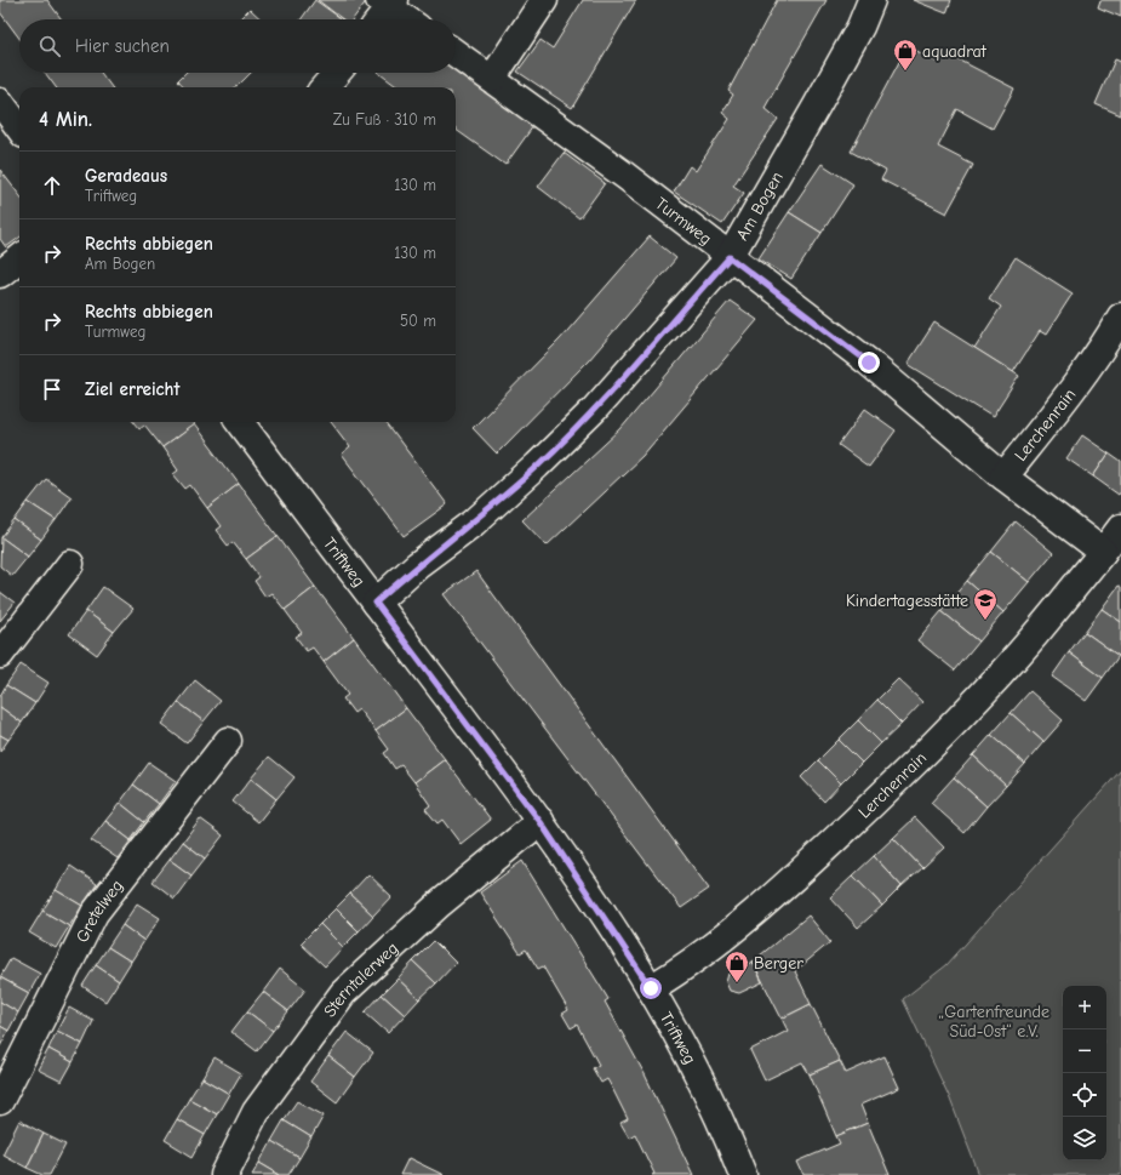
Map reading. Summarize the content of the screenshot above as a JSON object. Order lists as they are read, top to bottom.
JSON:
{
  "streets": {
    "street": [
      "Am Bogen",
      "Turmweg",
      "Lerchenrain",
      "Triftweg",
      "Gretelweg",
      "Sterntalerweg"
    ]
  },
  "crossings": [
    ["Am Bogen", "Turmweg"],
    ["Am Bogen", "Triftweg"],
    ["Turmweg", "Lerchenrain"],
    ["Lerchenrain", "Triftweg"],
    ["Triftweg", "Sterntalerweg"]
  ],
  "parks": ["„Gartenfreunde Süd-Ost“ e.V."],
  "places": {
    "shop": ["aquadrat", "Berger"],
    "school or university": ["Kindertagesstätte"]
  },
  "page": {
    "search": "Hier suchen",
    "heading": ["4 Min.", "Zu Fuß · 310 m"],
    "list": [
      ["Geradeaus", "Triftweg", "130 m"],
      ["Rechts abbiegen", "Am Bogen", "130 m"],
      ["Rechts abbiegen", "Turmweg", "50 m"],
      "Ziel erreicht"
    ],
    "map_buttons": ["+", "−"]
  }
}
